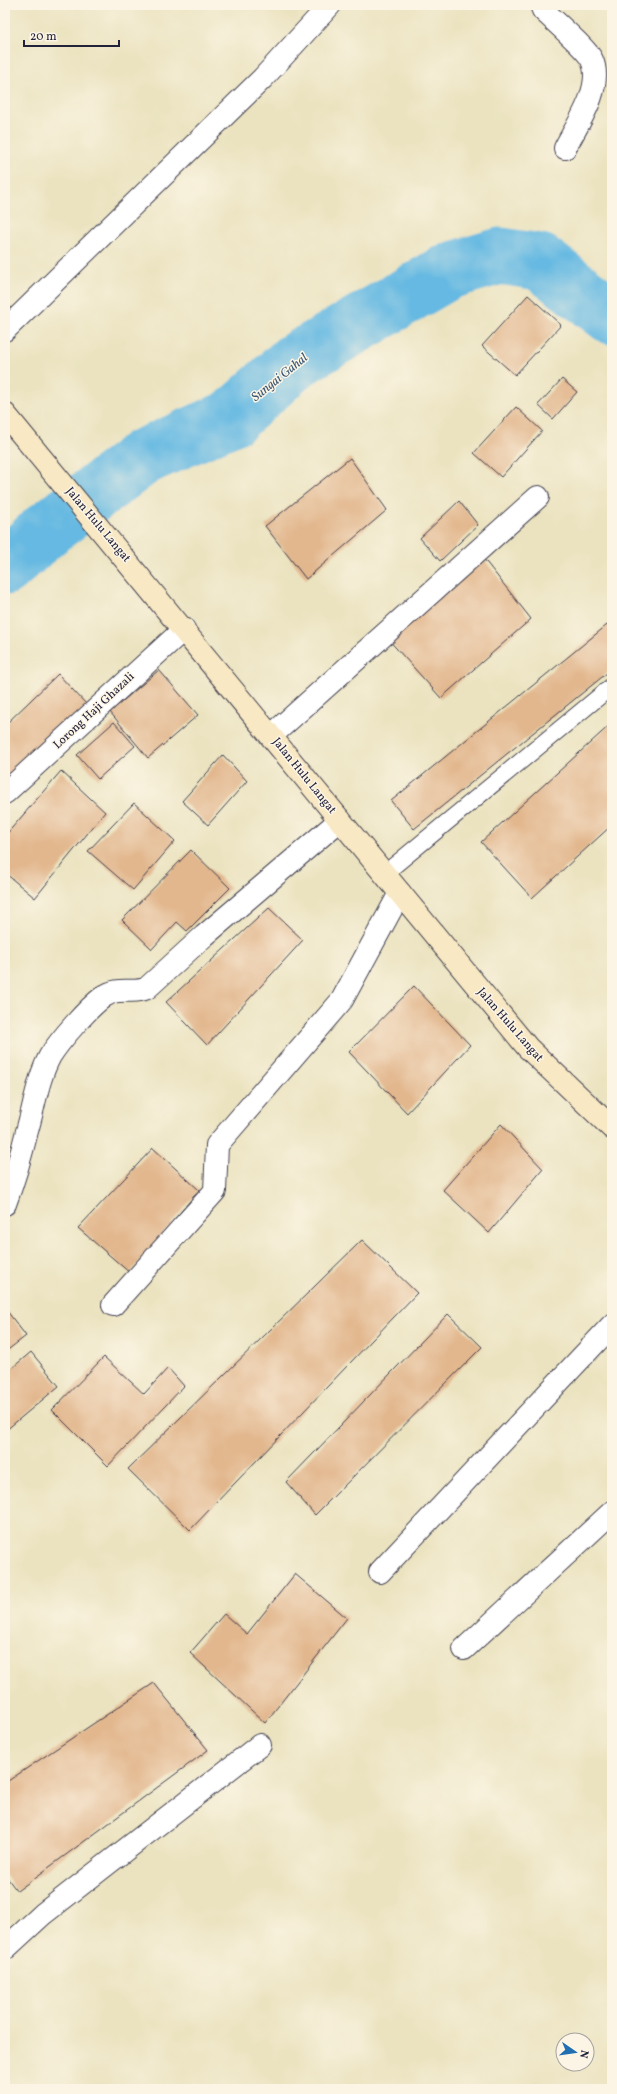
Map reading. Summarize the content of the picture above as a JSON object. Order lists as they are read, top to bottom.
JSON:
{
  "streets": {
    "street": ["Jalan Hulu Langat", "Lorong Haji Ghazali"]
  },
  "crossings": [
    ["Jalan Hulu Langat", "Lorong Haji Ghazali"]
  ],
  "water": ["Sungai Gahal"],
  "scale_bar": "20 m",
  "north": "right"
}
